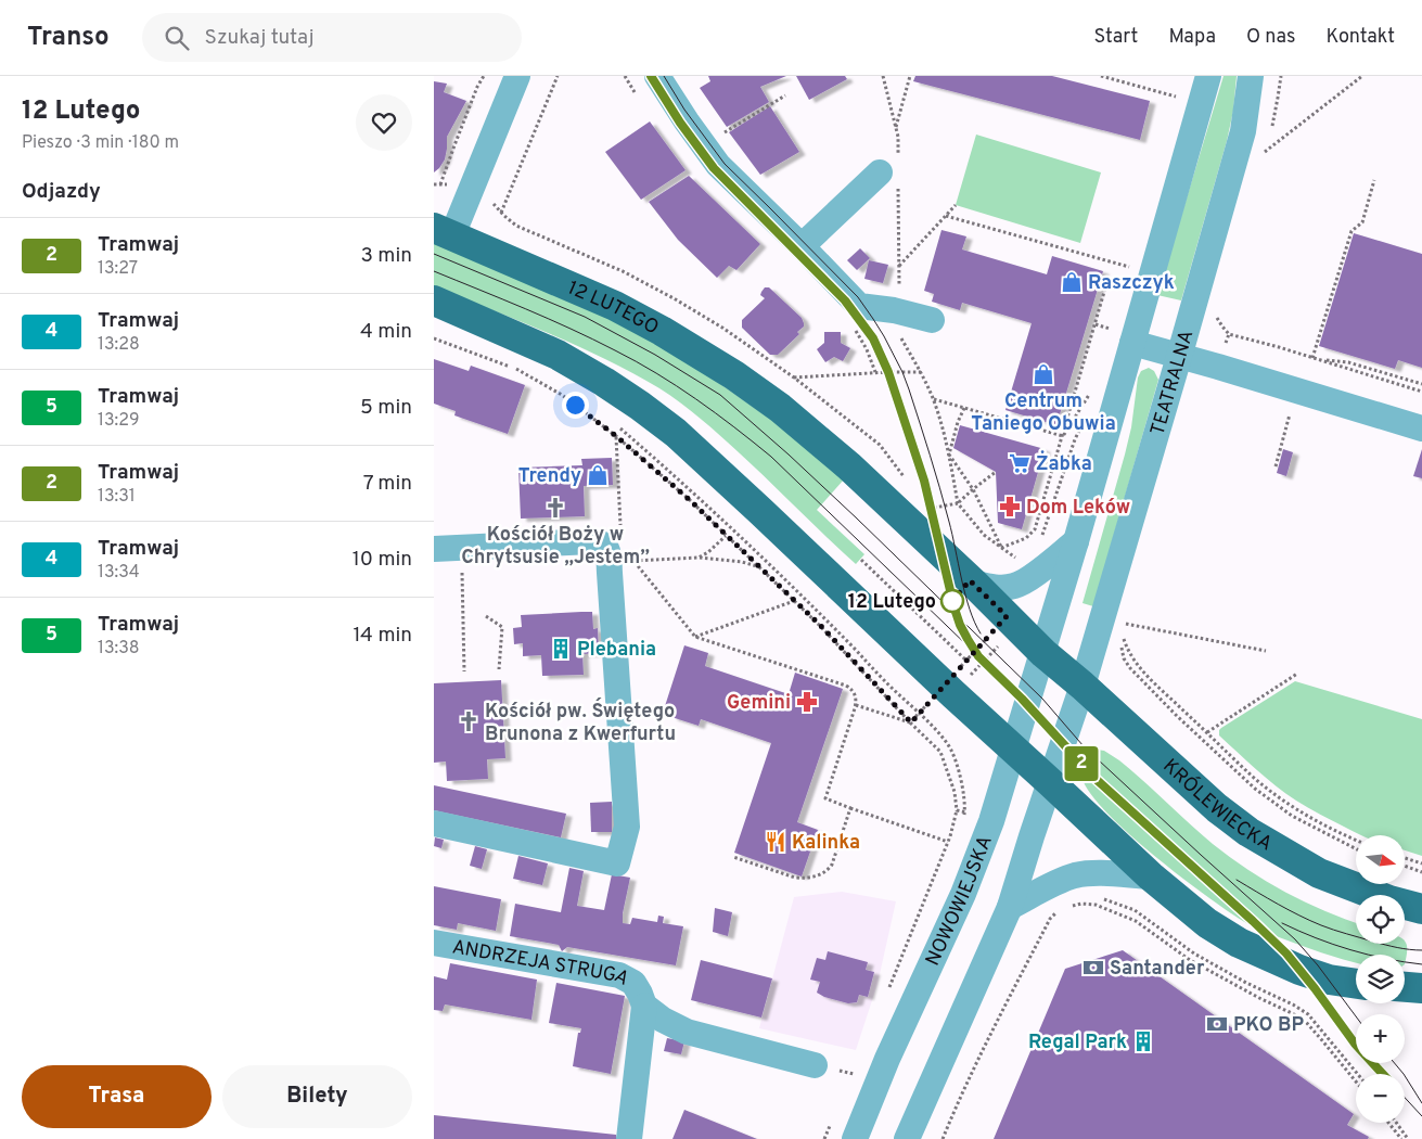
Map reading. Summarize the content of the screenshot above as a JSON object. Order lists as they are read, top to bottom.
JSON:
{
  "streets": {
    "main road": ["12 LUTEGO", "KRÓLEWIECKA"],
    "street": ["TEATRALNA", "NOWOWIEJSKA", "ANDRZEJA STRUGA"]
  },
  "crossings": [
    ["12 LUTEGO", "KRÓLEWIECKA"],
    ["12 LUTEGO", "NOWOWIEJSKA"],
    ["TEATRALNA", "KRÓLEWIECKA"],
    ["KRÓLEWIECKA", "NOWOWIEJSKA"]
  ],
  "places": {
    "shop": ["Raszczyk", "Centrum Taniego Obuwia", "Trendy"],
    "supermarket": ["Żabka"],
    "pharmacy": ["Dom Leków", "Gemini"],
    "church": ["Kościół Boży w Chrytsusie „Jestem”", "Kościół pw. Świętego Brunona z Kwerfurtu"],
    "other": ["12 Lutego"],
    "building": ["Plebania", "Regal Park"],
    "restaurant": ["Kalinka"],
    "bank": ["Santander", "PKO BP"]
  },
  "lines": ["tram line 2"],
  "north": "right",
  "page": {
    "header": "Transo",
    "search": "Szukaj tutaj",
    "nav": [
      "Start",
      "Mapa",
      "O nas",
      "Kontakt"
    ],
    "heading": [
      ["12 Lutego", "Pieszo · 3 min · 180 m"],
      "Odjazdy"
    ],
    "on_map": "2",
    "list": [
      {
        "mark": "2",
        "name": "Tramwaj",
        "note": "13:27",
        "value": "3 min"
      },
      {
        "mark": "4",
        "name": "Tramwaj",
        "note": "13:28",
        "value": "4 min"
      },
      {
        "mark": "5",
        "name": "Tramwaj",
        "note": "13:29",
        "value": "5 min"
      },
      {
        "mark": "2",
        "name": "Tramwaj",
        "note": "13:31",
        "value": "7 min"
      },
      {
        "mark": "4",
        "name": "Tramwaj",
        "note": "13:34",
        "value": "10 min"
      },
      {
        "mark": "5",
        "name": "Tramwaj",
        "note": "13:38",
        "value": "14 min"
      }
    ],
    "map_buttons": ["+", "−"],
    "buttons": ["Trasa", "Bilety"]
  }
}
